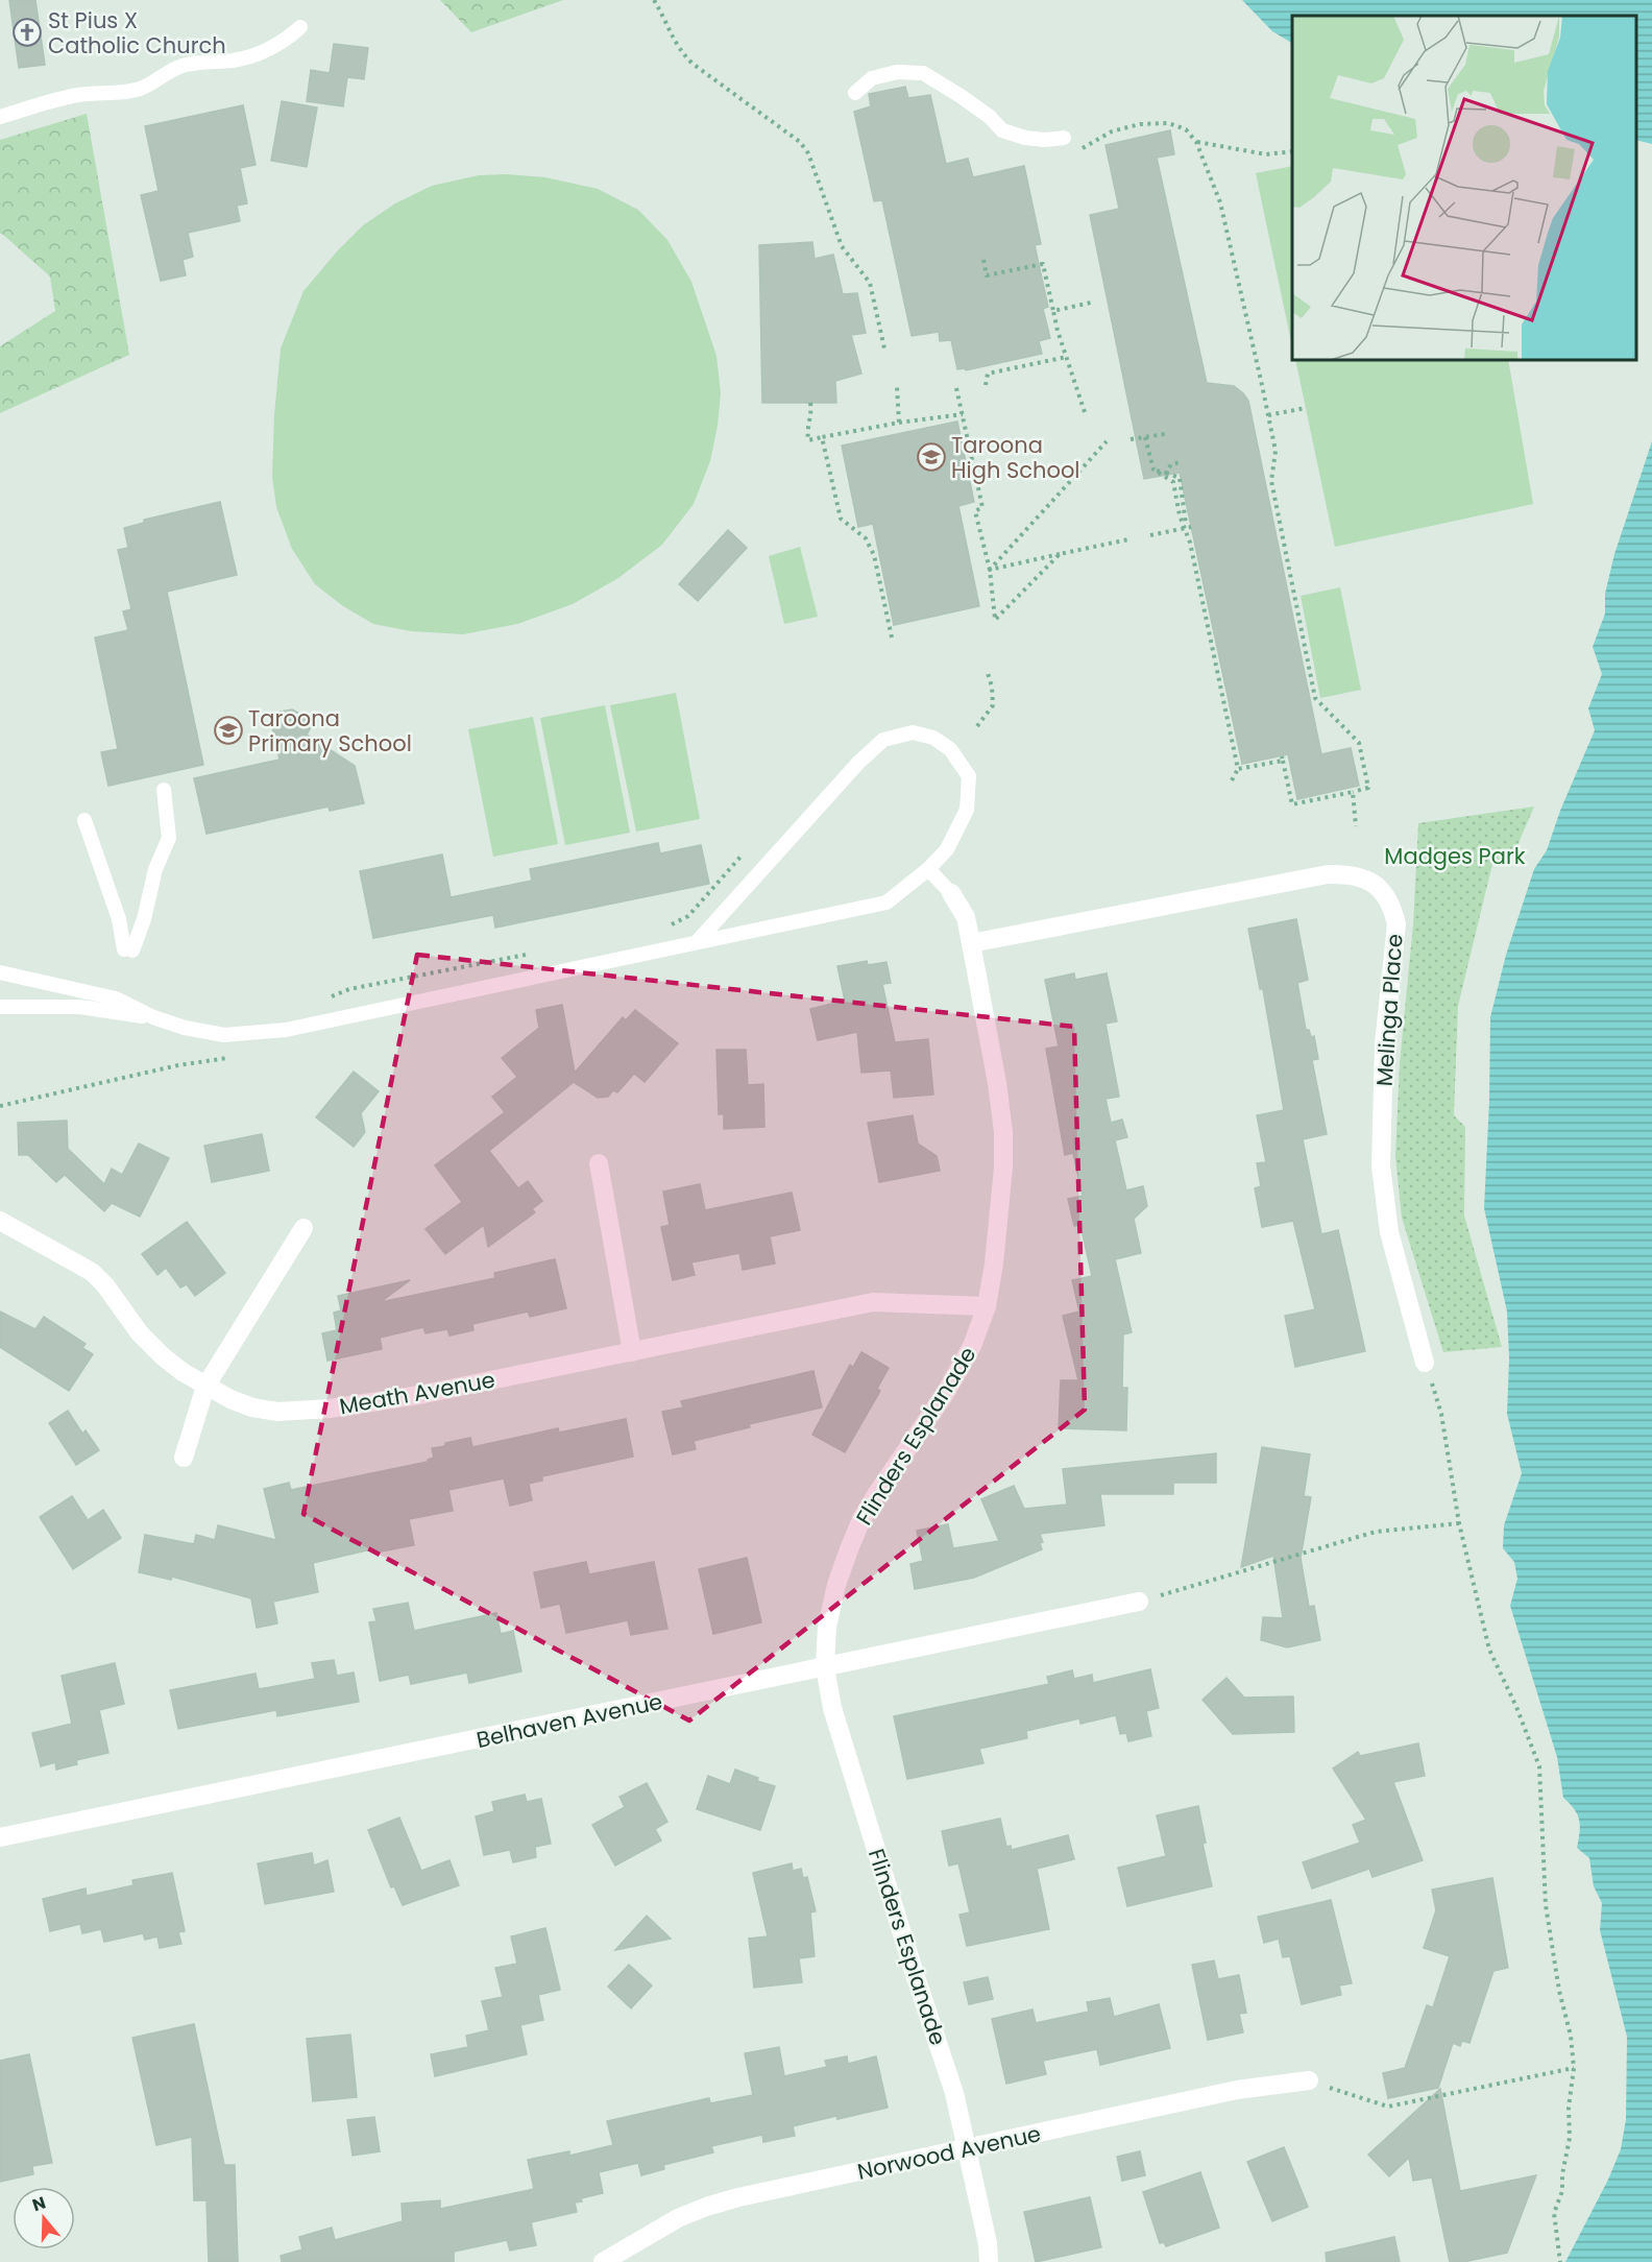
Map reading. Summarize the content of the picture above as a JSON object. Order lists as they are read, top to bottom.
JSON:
{
  "streets": {
    "street": [
      "Melinga Place",
      "Meath Avenue",
      "Flinders Esplanade",
      "Belhaven Avenue",
      "Norwood Avenue"
    ]
  },
  "crossings": [
    ["Melinga Place", "Flinders Esplanade"],
    ["Meath Avenue", "Flinders Esplanade"],
    ["Flinders Esplanade", "Belhaven Avenue"],
    ["Flinders Esplanade", "Norwood Avenue"]
  ],
  "parks": ["Madges Park"],
  "places": {
    "church": ["St Pius X Catholic Church"],
    "school or university": ["Taroona High School", "Taroona Primary School"]
  },
  "north": "top"
}
